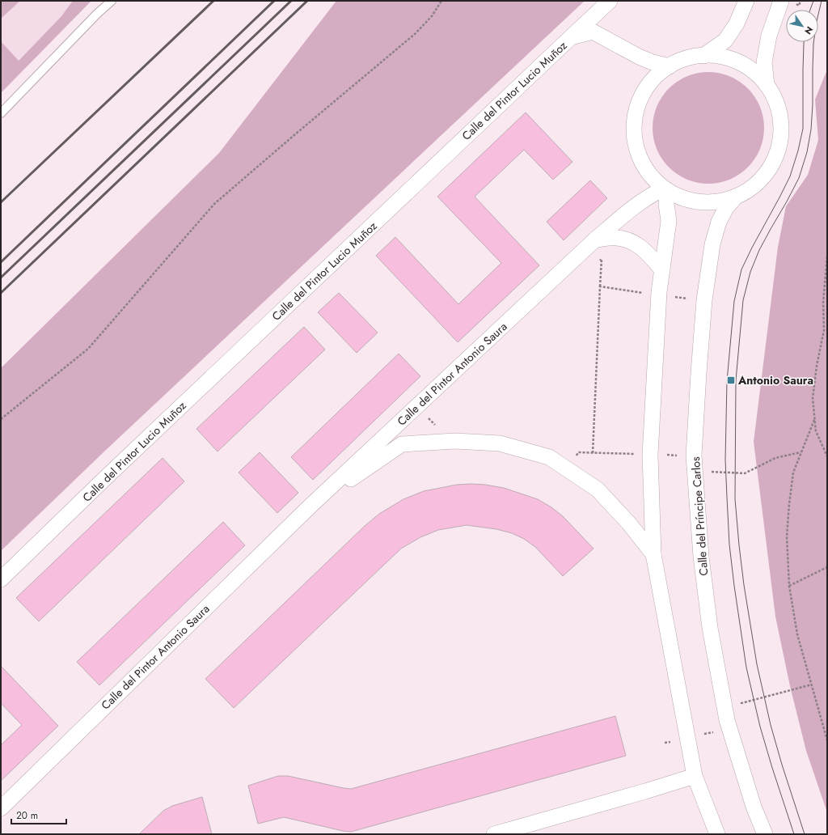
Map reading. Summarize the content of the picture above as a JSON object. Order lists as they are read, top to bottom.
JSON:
{
  "streets": {
    "street": ["Calle del Pintor Lucio Muñoz", "Calle del Pintor Antonio Saura", "Calle del Príncipe Carlos"]
  },
  "places": {
    "transit": ["Antonio Saura"]
  },
  "scale_bar": "20 m",
  "north": "bottom right"
}
